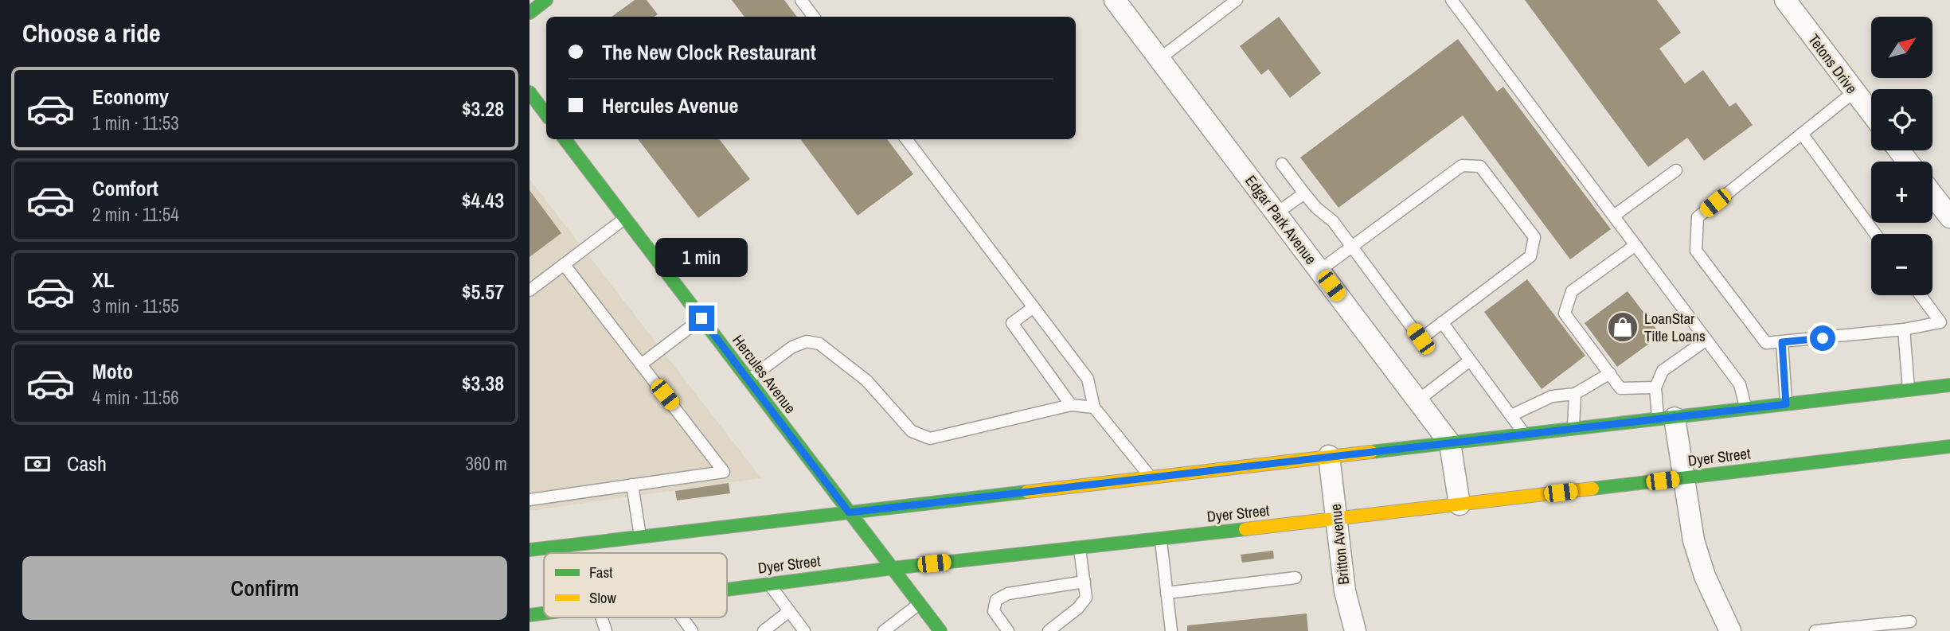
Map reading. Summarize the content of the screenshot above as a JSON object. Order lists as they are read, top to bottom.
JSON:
{
  "streets": {
    "main road": ["Hercules Avenue", "Dyer Street"],
    "street": ["Tetons Drive", "Edgar Park Avenue", "Britton Avenue"]
  },
  "crossings": [
    ["Edgar Park Avenue", "Dyer Street"],
    ["Hercules Avenue", "Dyer Street"],
    ["Dyer Street", "Britton Avenue"]
  ],
  "places": {
    "shop": ["LoanStar Title Loans"]
  },
  "legend": ["Fast", "Slow"],
  "north": "top right",
  "page": {
    "heading": "Choose a ride",
    "map_buttons": ["+", "−"],
    "banner": ["The New Clock Restaurant", "Hercules Avenue"],
    "list": [
      {
        "name": "Economy",
        "note": "1 min · 11:53",
        "value": "$3.28"
      },
      {
        "name": "Comfort",
        "note": "2 min · 11:54",
        "value": "$4.43"
      },
      {
        "name": "XL",
        "note": "3 min · 11:55",
        "value": "$5.57"
      },
      {
        "name": "Moto",
        "note": "4 min · 11:56",
        "value": "$3.38"
      }
    ],
    "bubble": "1 min",
    "pay": ["Cash", "360 m"],
    "buttons": "Confirm"
  }
}
